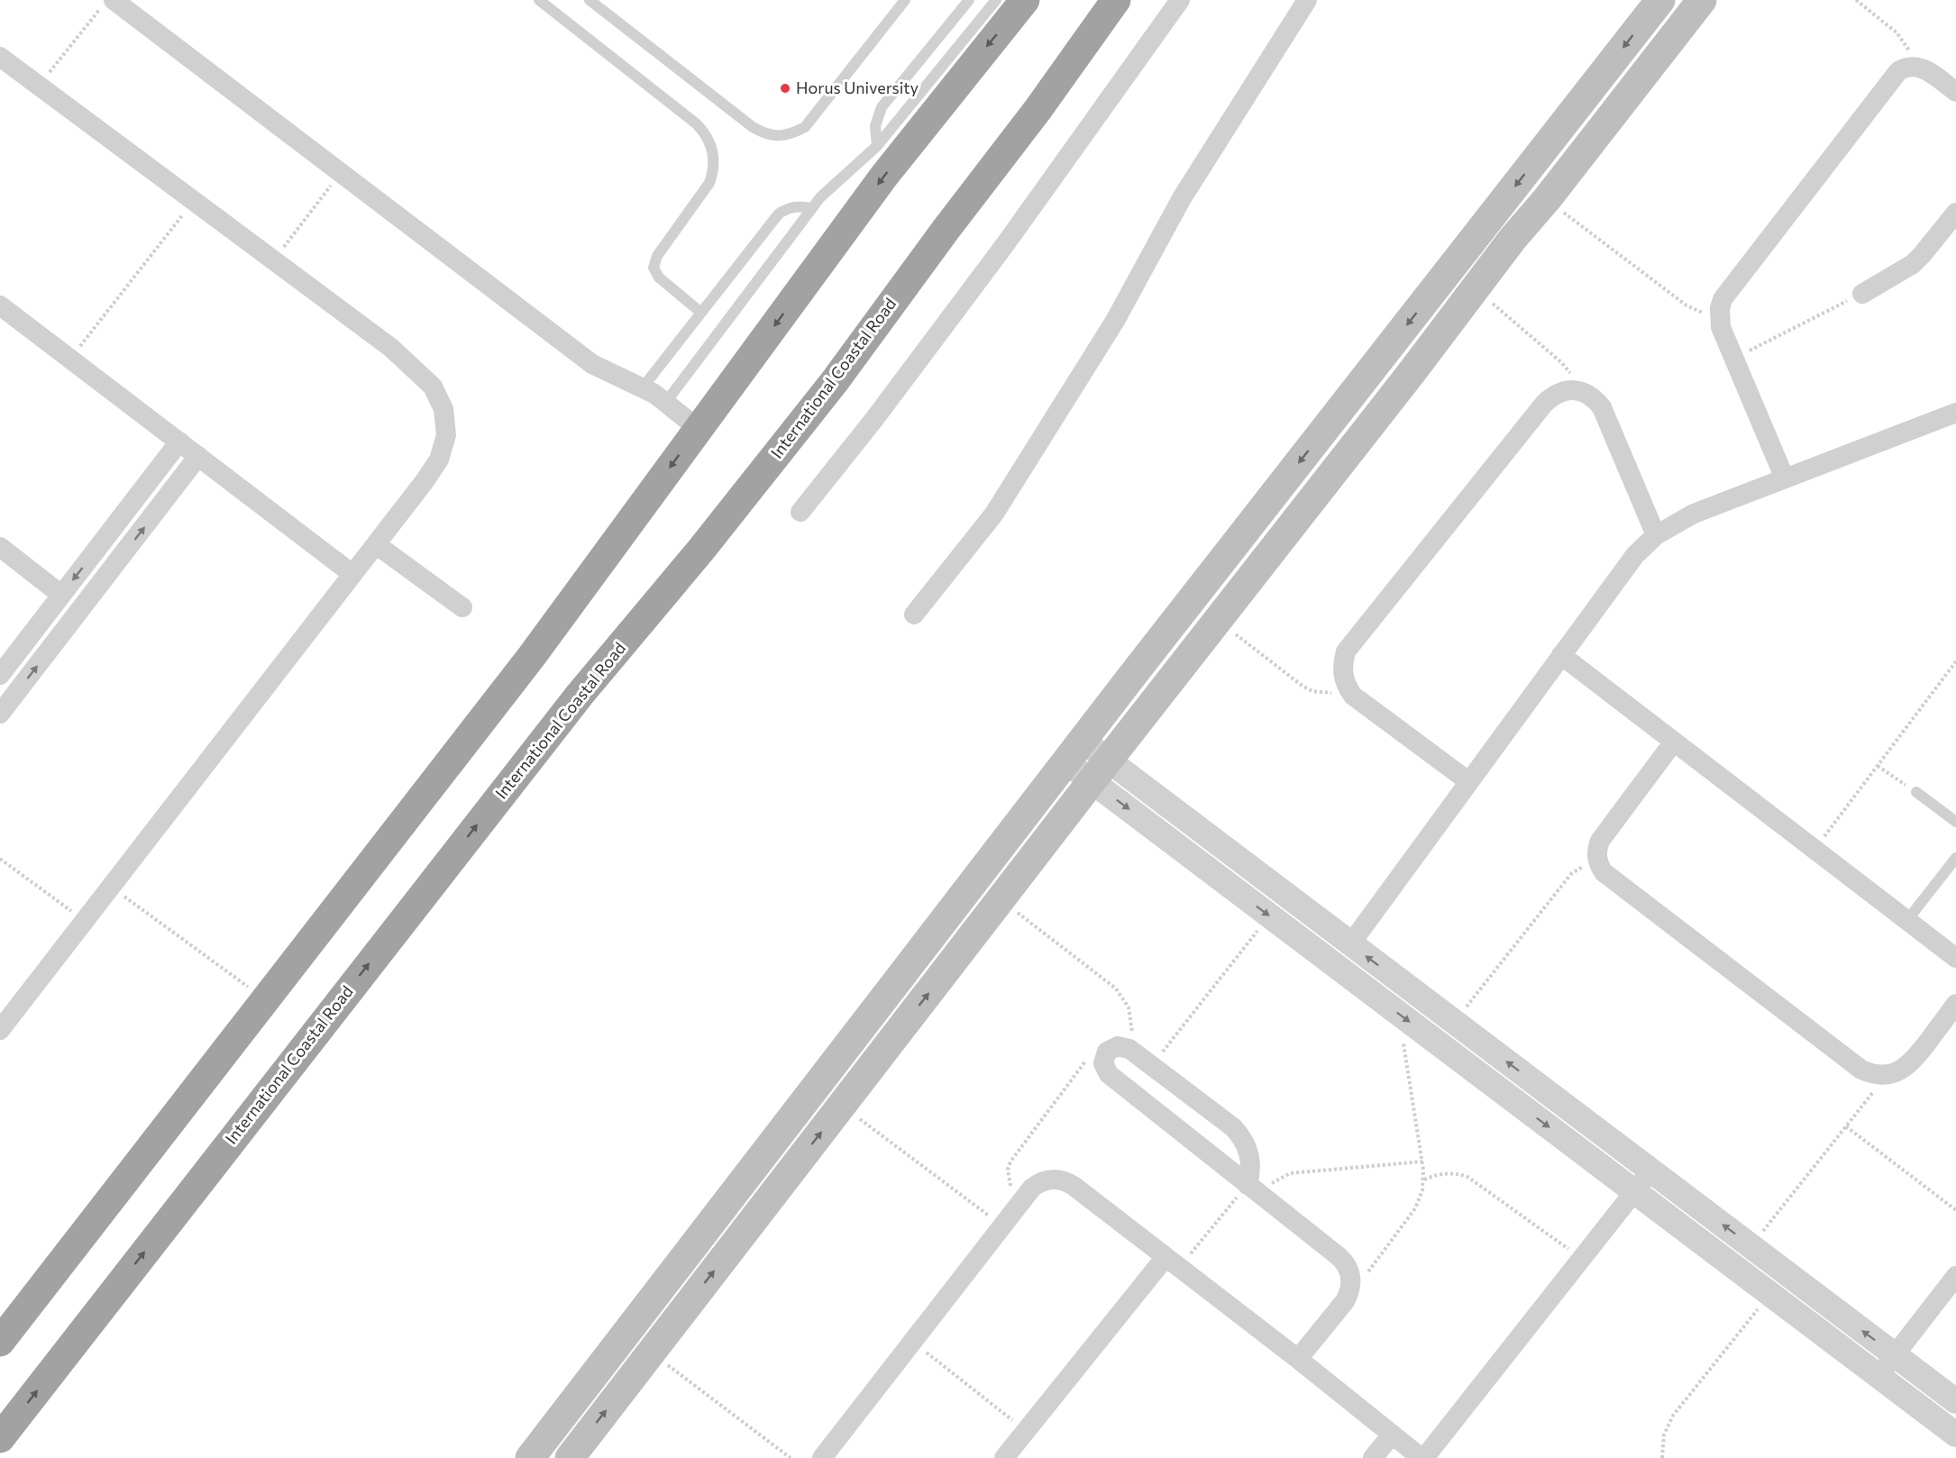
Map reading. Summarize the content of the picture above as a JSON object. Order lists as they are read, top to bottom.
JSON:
{
  "streets": {
    "highway": ["International Coastal Road"]
  },
  "places": ["Horus University"]
}
